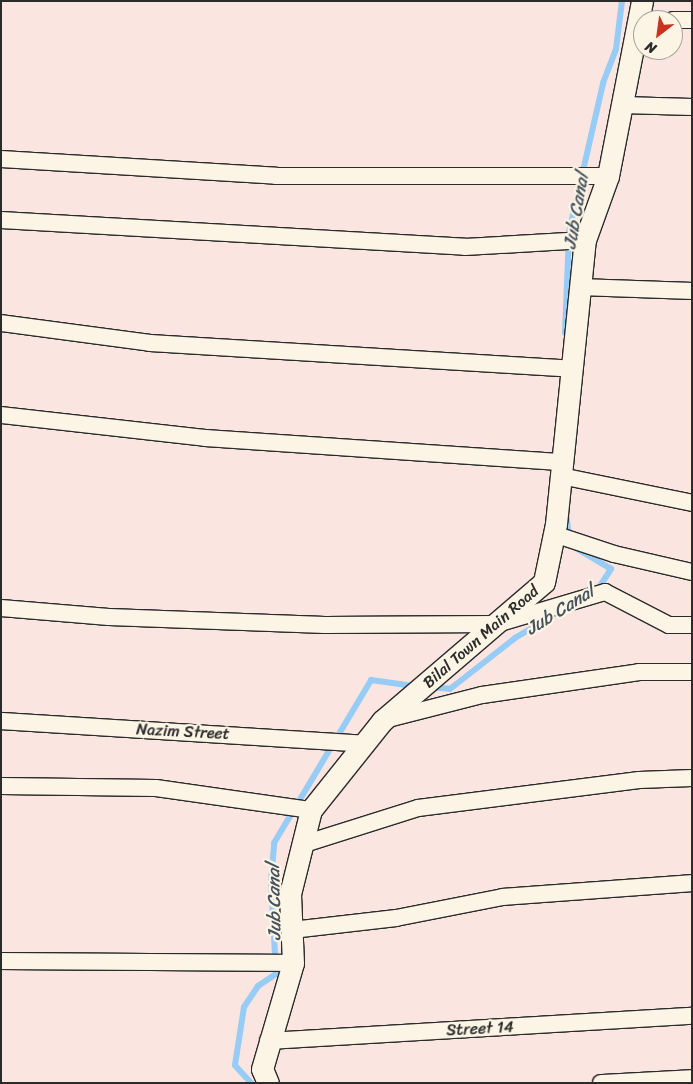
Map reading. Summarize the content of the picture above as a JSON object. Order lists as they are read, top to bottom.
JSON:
{
  "streets": {
    "street": ["Bilal Town Main Road", "Nazim Street", "Street 14"]
  },
  "crossings": [
    ["Bilal Town Main Road", "Nazim Street"],
    ["Bilal Town Main Road", "Street 14"]
  ],
  "water": ["Jub Canal"],
  "north": "bottom left"
}
